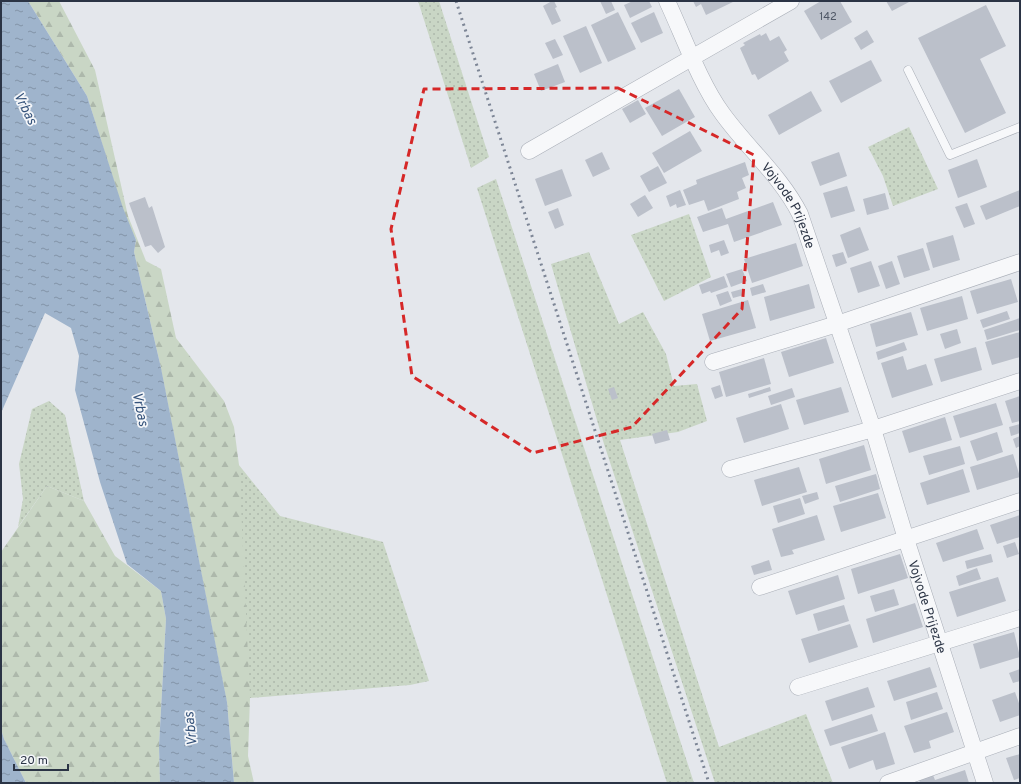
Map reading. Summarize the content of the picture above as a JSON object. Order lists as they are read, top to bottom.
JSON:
{
  "streets": {
    "street": ["Vojvode Prijezde"]
  },
  "water": ["Vrbas"],
  "house_numbers": ["142"],
  "scale_bar": "20 m"
}
